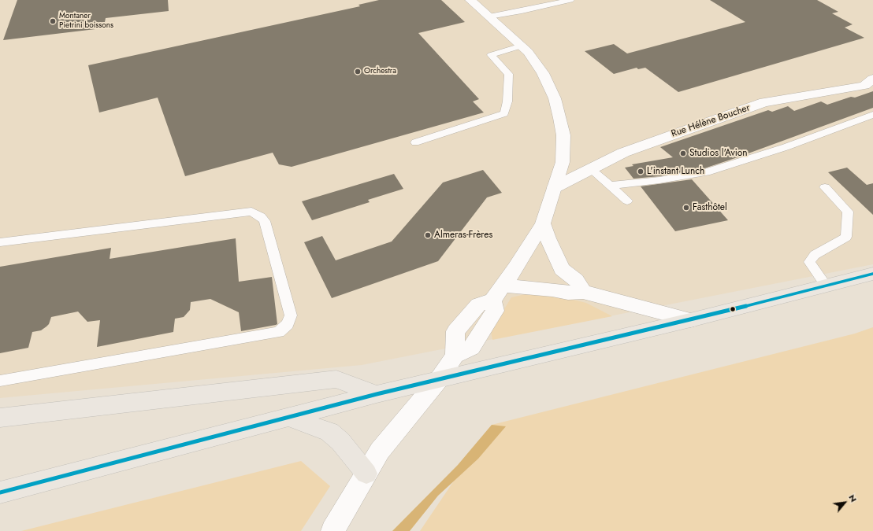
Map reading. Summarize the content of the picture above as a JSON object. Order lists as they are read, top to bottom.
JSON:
{
  "streets": {
    "street": ["Rue Hélène Boucher"]
  },
  "places": [
    "Montaner Pietrini boissons",
    "Orchestra",
    "Studios l'Avion",
    "L'instant Lunch",
    "Fasthôtel",
    "Almeras-Frères"
  ],
  "north": "top right"
}
